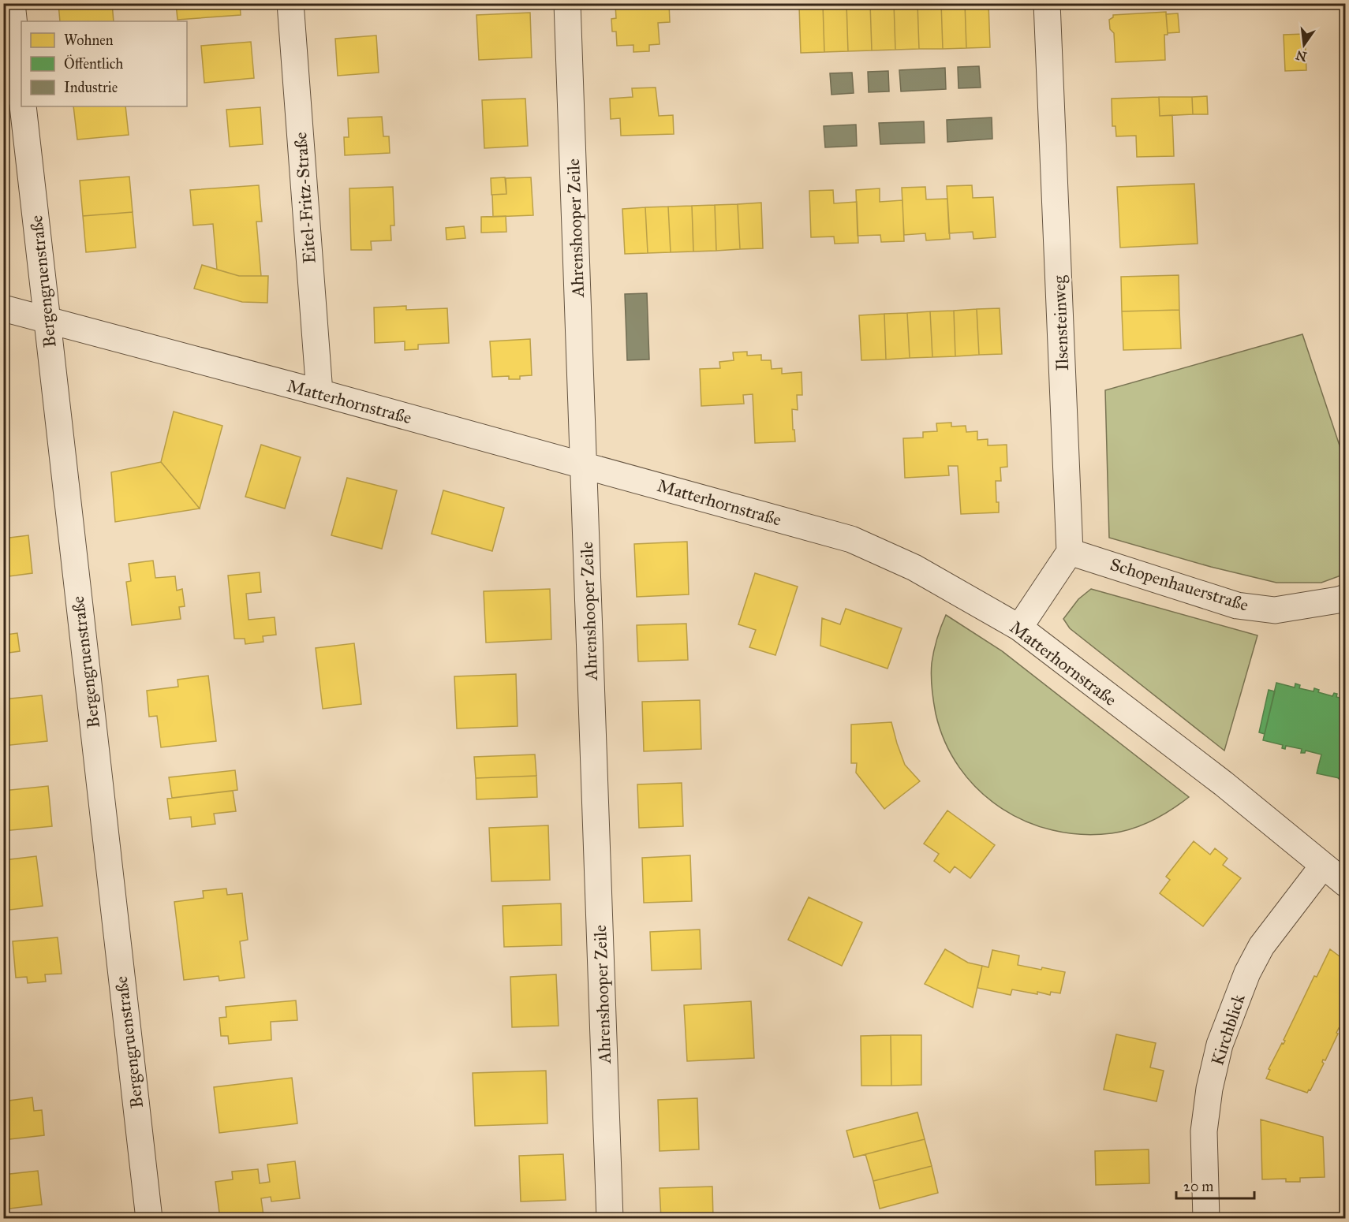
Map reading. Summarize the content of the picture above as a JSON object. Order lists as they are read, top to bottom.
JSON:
{
  "streets": {
    "street": [
      "Eitel-Fritz-Straße",
      "Ahrenshooper Zeile",
      "Bergengruenstraße",
      "Ilsensteinweg",
      "Matterhornstraße",
      "Schopenhauerstraße",
      "Kirchblick"
    ]
  },
  "crossings": [
    ["Eitel-Fritz-Straße", "Matterhornstraße"],
    ["Ahrenshooper Zeile", "Matterhornstraße"],
    ["Bergengruenstraße", "Matterhornstraße"],
    ["Ilsensteinweg", "Schopenhauerstraße"],
    ["Matterhornstraße", "Kirchblick"]
  ],
  "legend": ["Wohnen", "Öffentlich", "Industrie"],
  "scale_bar": "20 m",
  "north": "bottom"
}
